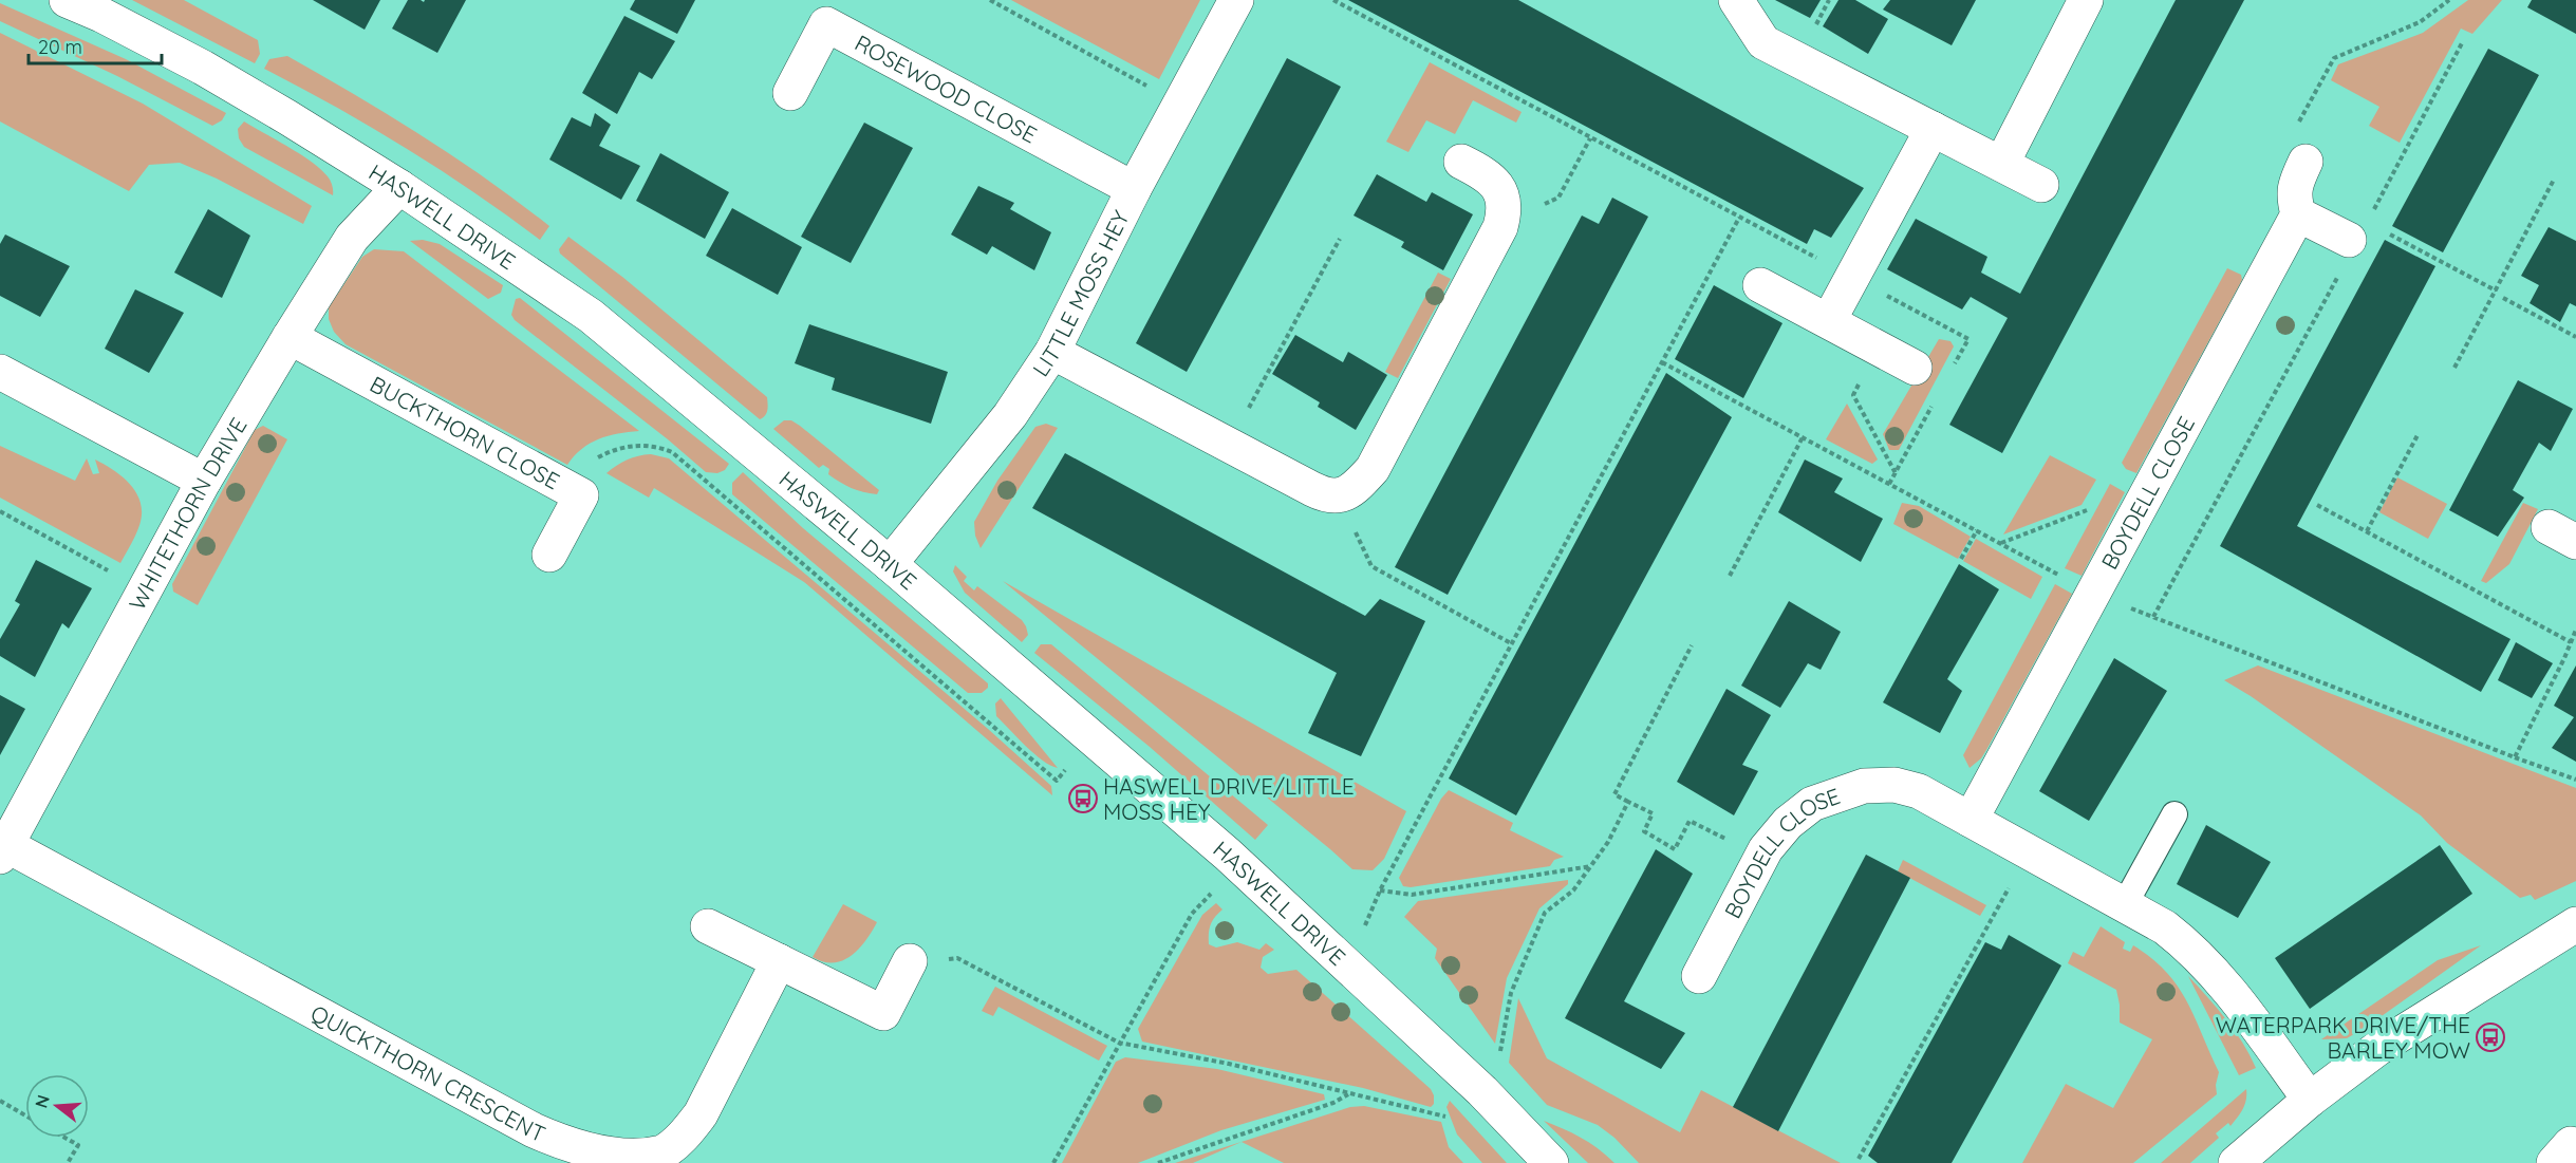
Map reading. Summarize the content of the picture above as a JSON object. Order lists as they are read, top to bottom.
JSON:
{
  "streets": {
    "street": [
      "ROSEWOOD CLOSE",
      "HASWELL DRIVE",
      "LITTLE MOSS HEY",
      "BUCKTHORN CLOSE",
      "BOYDELL CLOSE",
      "WHITETHORN DRIVE",
      "QUICKTHORN CRESCENT"
    ]
  },
  "crossings": [
    ["ROSEWOOD CLOSE", "LITTLE MOSS HEY"],
    ["HASWELL DRIVE", "LITTLE MOSS HEY"],
    ["HASWELL DRIVE", "WHITETHORN DRIVE"],
    ["BUCKTHORN CLOSE", "WHITETHORN DRIVE"],
    ["WHITETHORN DRIVE", "QUICKTHORN CRESCENT"]
  ],
  "places": {
    "bus stop": ["HASWELL DRIVE/LITTLE MOSS HEY", "WATERPARK DRIVE/THE BARLEY MOW"]
  },
  "scale_bar": "20 m",
  "north": "left"
}
